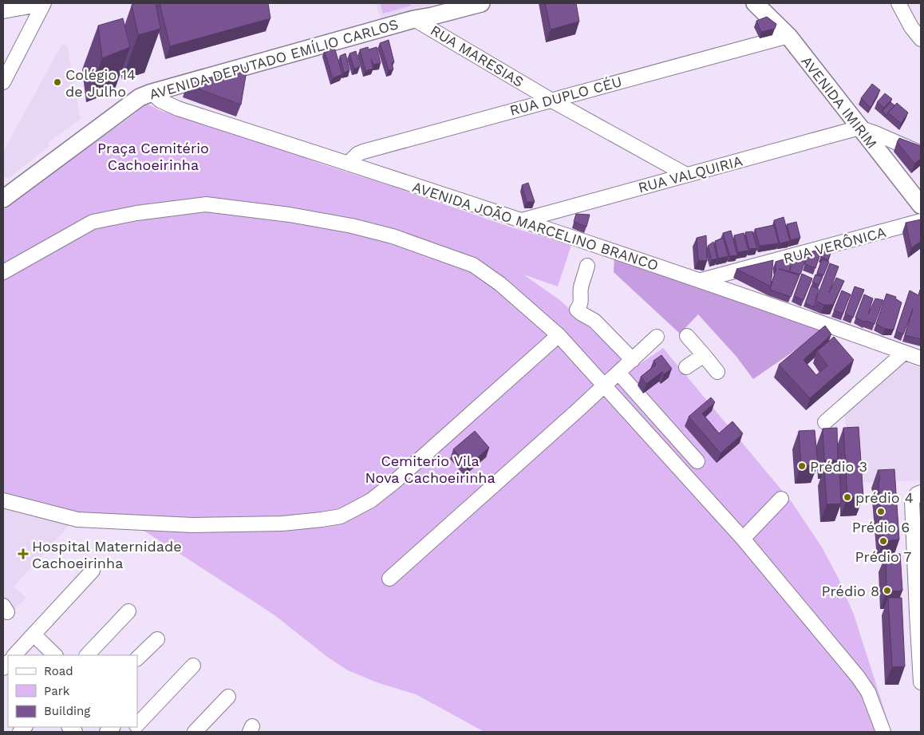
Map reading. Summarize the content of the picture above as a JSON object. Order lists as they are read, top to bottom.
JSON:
{
  "streets": {
    "main road": ["AVENIDA DEPUTADO EMÍLIO CARLOS", "AVENIDA IMIRIM"],
    "street": [
      "RUA MARESIAS",
      "RUA DUPLO CÉU",
      "RUA VALQUIRIA",
      "AVENIDA JOÃO MARCELINO BRANCO",
      "RUA VERÔNICA"
    ]
  },
  "crossings": [
    ["RUA MARESIAS", "AVENIDA DEPUTADO EMÍLIO CARLOS"],
    ["RUA MARESIAS", "RUA DUPLO CÉU"],
    ["RUA MARESIAS", "RUA VALQUIRIA"],
    ["AVENIDA DEPUTADO EMÍLIO CARLOS", "AVENIDA JOÃO MARCELINO BRANCO"],
    ["RUA DUPLO CÉU", "AVENIDA IMIRIM"],
    ["RUA DUPLO CÉU", "AVENIDA JOÃO MARCELINO BRANCO"],
    ["AVENIDA IMIRIM", "RUA VALQUIRIA"],
    ["RUA VALQUIRIA", "AVENIDA JOÃO MARCELINO BRANCO"],
    ["AVENIDA JOÃO MARCELINO BRANCO", "RUA VERÔNICA"]
  ],
  "parks": ["Praça Cemitério Cachoeirinha", "Cemiterio Vila Nova Cachoeirinha"],
  "places": {
    "other": [
      "Colégio 14 de Julho",
      "Prédio 3",
      "prédio 4",
      "Prédio 6",
      "Prédio 7",
      "Prédio 8"
    ],
    "health": ["Hospital Maternidade Cachoeirinha"]
  },
  "legend": ["Road", "Park", "Building"]
}
